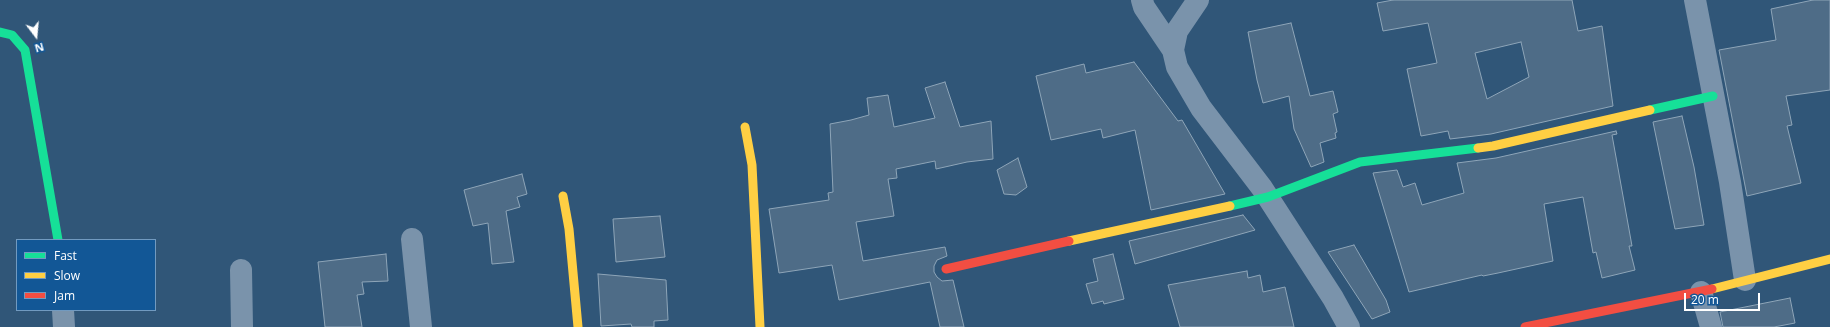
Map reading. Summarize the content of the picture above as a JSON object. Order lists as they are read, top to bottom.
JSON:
{
  "legend": ["Fast", "Slow", "Jam"],
  "scale_bar": "20 m",
  "north": "bottom"
}
